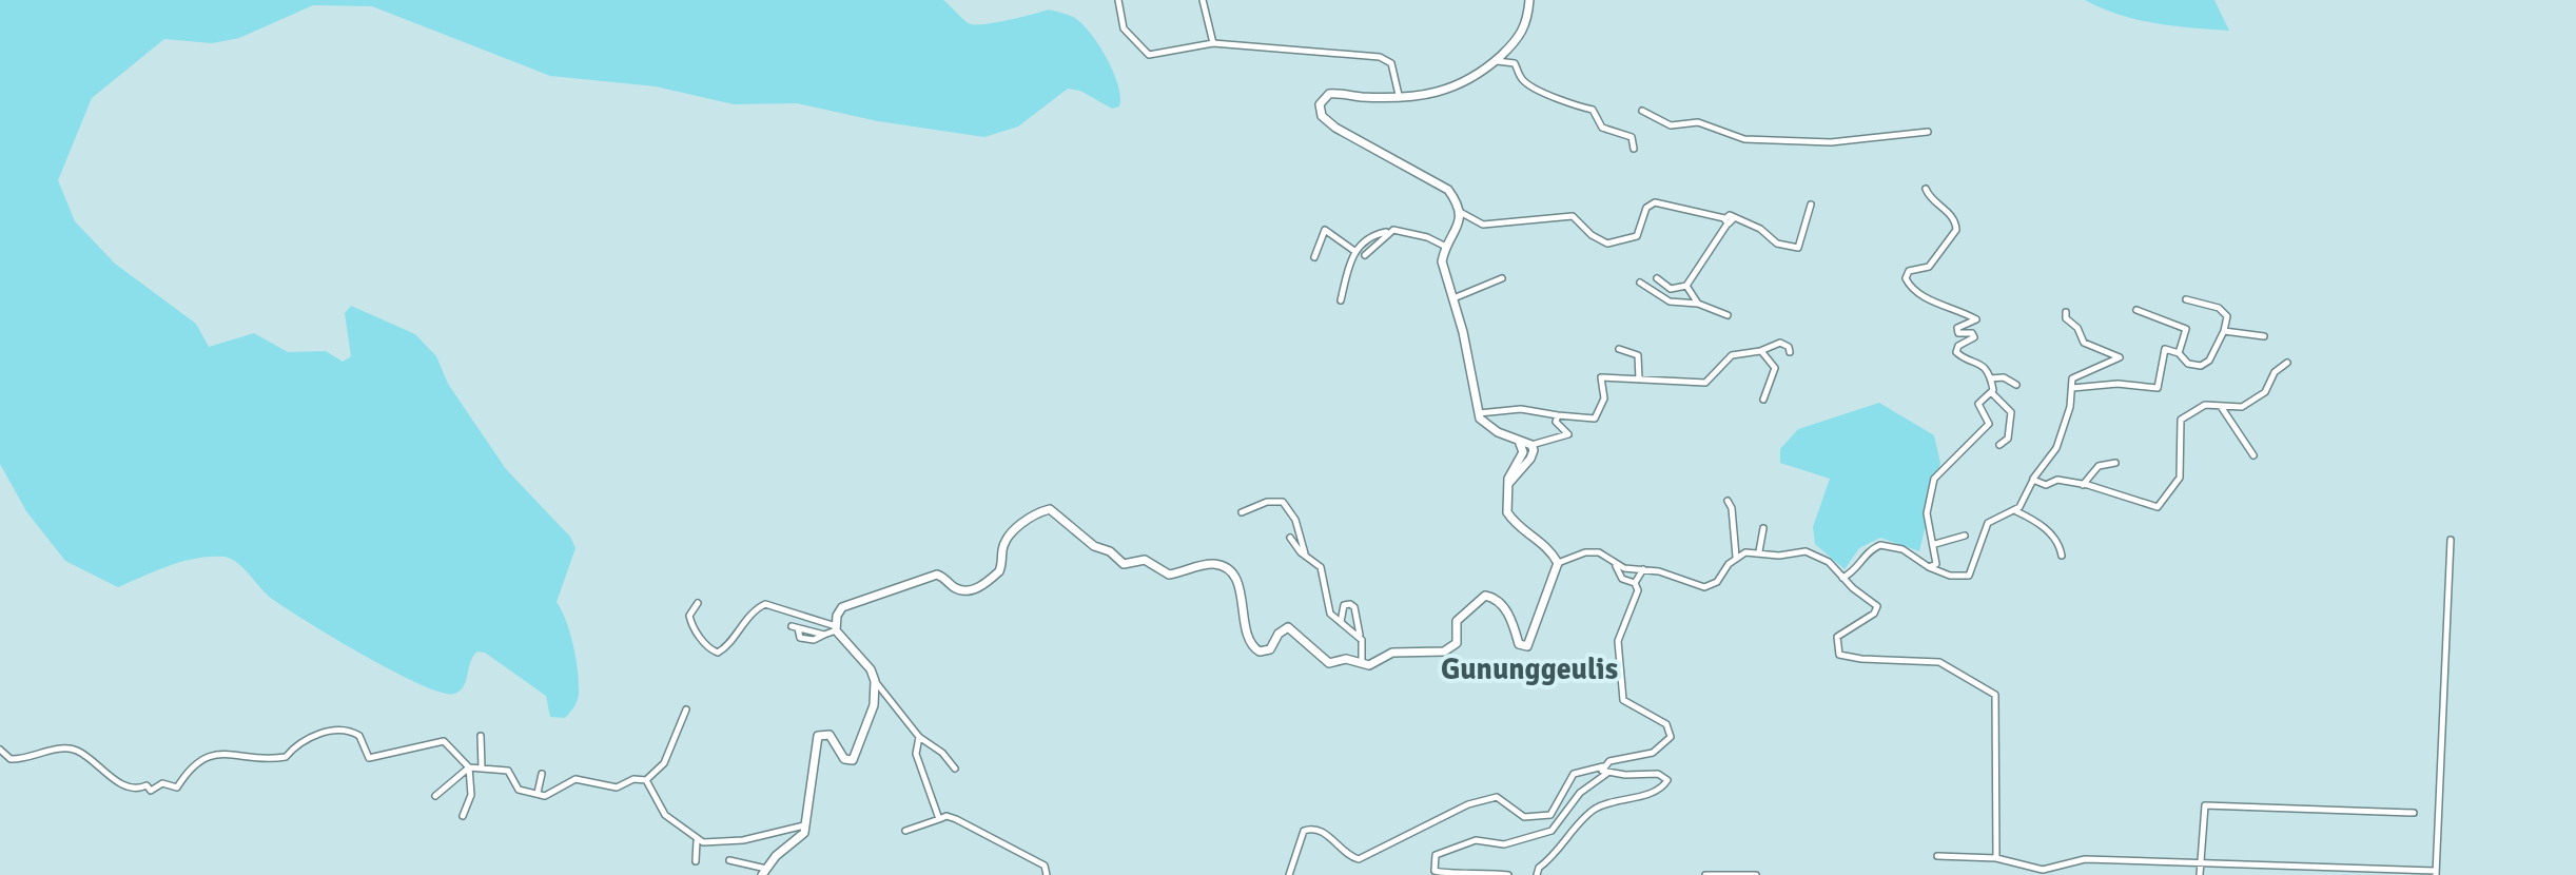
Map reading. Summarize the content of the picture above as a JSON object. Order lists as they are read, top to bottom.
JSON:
{
  "districts": ["Gununggeulis"]
}
